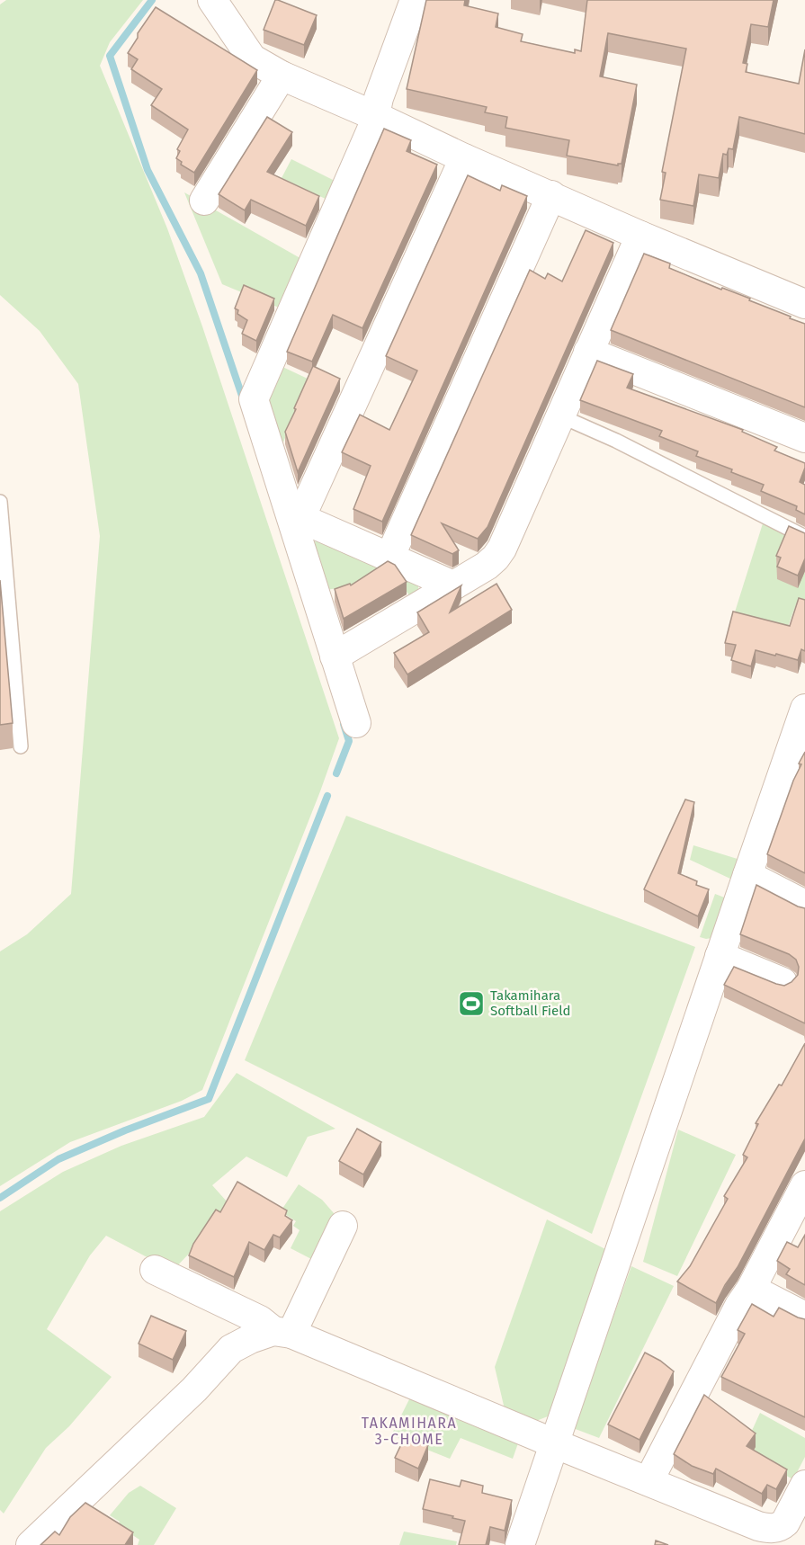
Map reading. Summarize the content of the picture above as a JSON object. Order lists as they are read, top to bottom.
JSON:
{
  "districts": ["TAKAMIHARA 3-CHOME"],
  "places": {
    "sports": ["Takamihara Softball Field"]
  }
}
